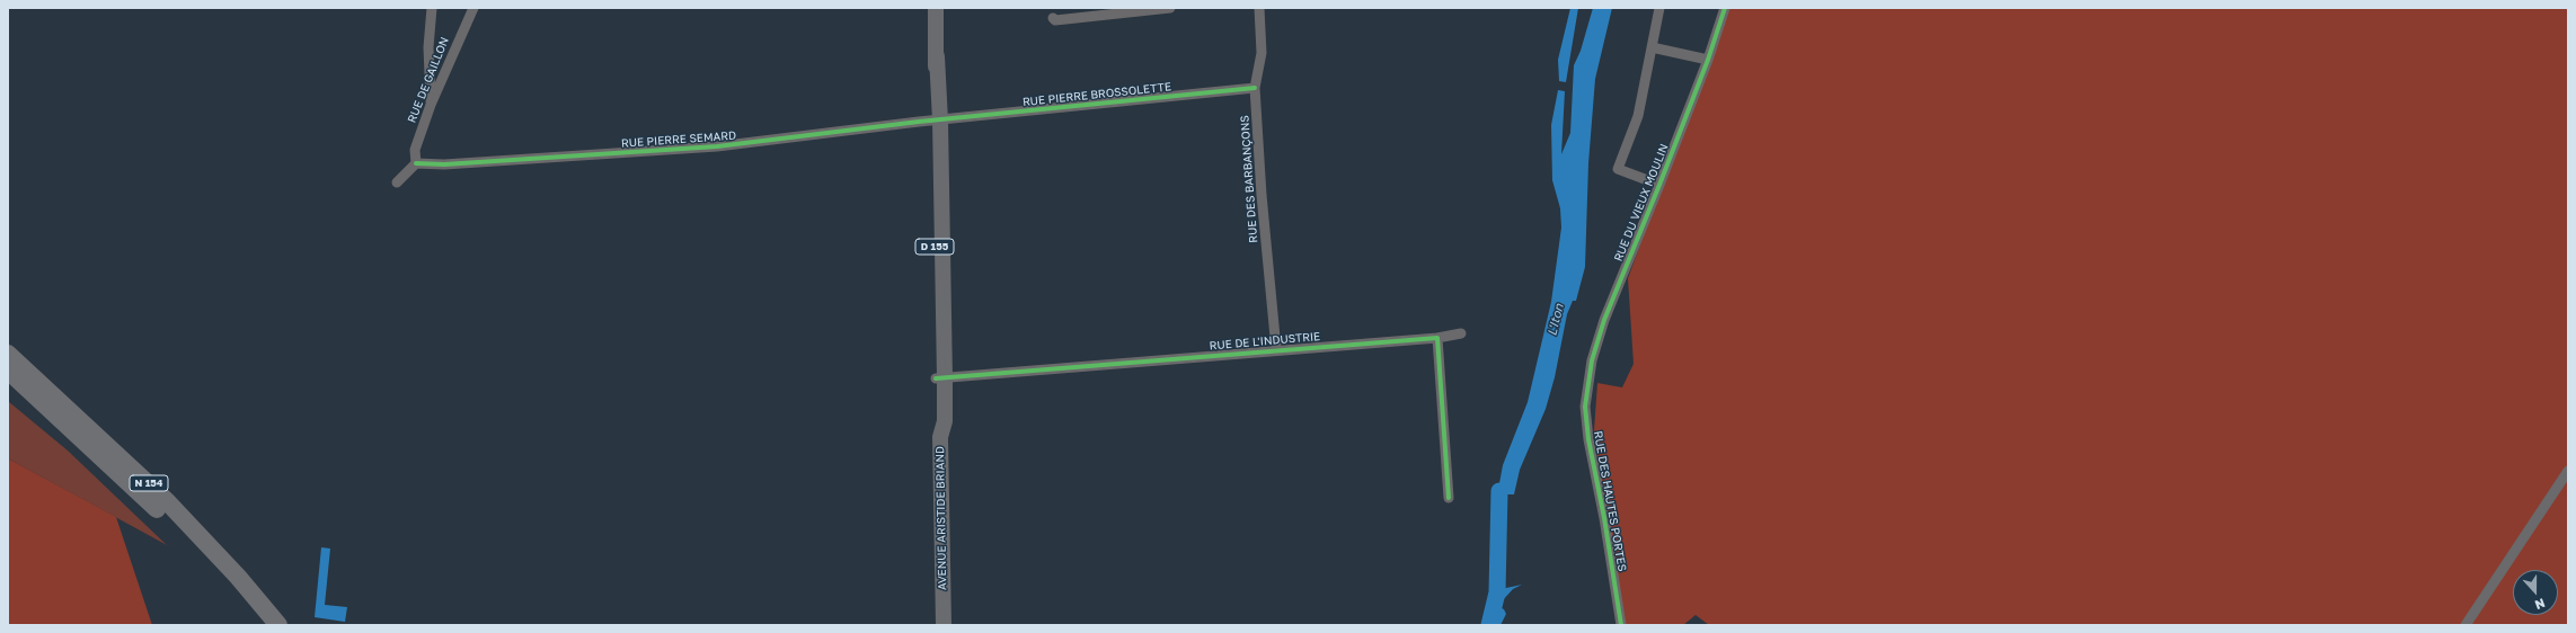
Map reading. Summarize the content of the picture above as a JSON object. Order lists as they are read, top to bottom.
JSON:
{
  "streets": {
    "highway": ["N 154"],
    "main road": ["D 155", "AVENUE ARISTIDE BRIAND"],
    "street": [
      "RUE DE GAILLON",
      "RUE PIERRE BROSSOLETTE",
      "RUE PIERRE SEMARD",
      "RUE DES BARBANÇONS",
      "RUE DU VIEUX MOULIN",
      "RUE DE L'INDUSTRIE",
      "RUE DES HAUTES PORTES"
    ]
  },
  "crossings": [
    ["RUE DE GAILLON", "RUE PIERRE SEMARD"],
    ["RUE PIERRE BROSSOLETTE", "RUE PIERRE SEMARD"],
    ["RUE PIERRE BROSSOLETTE", "RUE DES BARBANÇONS"],
    ["RUE PIERRE BROSSOLETTE", "AVENUE ARISTIDE BRIAND"],
    ["RUE PIERRE SEMARD", "AVENUE ARISTIDE BRIAND"],
    ["RUE DES BARBANÇONS", "RUE DE L'INDUSTRIE"],
    ["RUE DU VIEUX MOULIN", "RUE DES HAUTES PORTES"],
    ["RUE DE L'INDUSTRIE", "AVENUE ARISTIDE BRIAND"]
  ],
  "water": ["L'Iton"],
  "north": "bottom"
}
